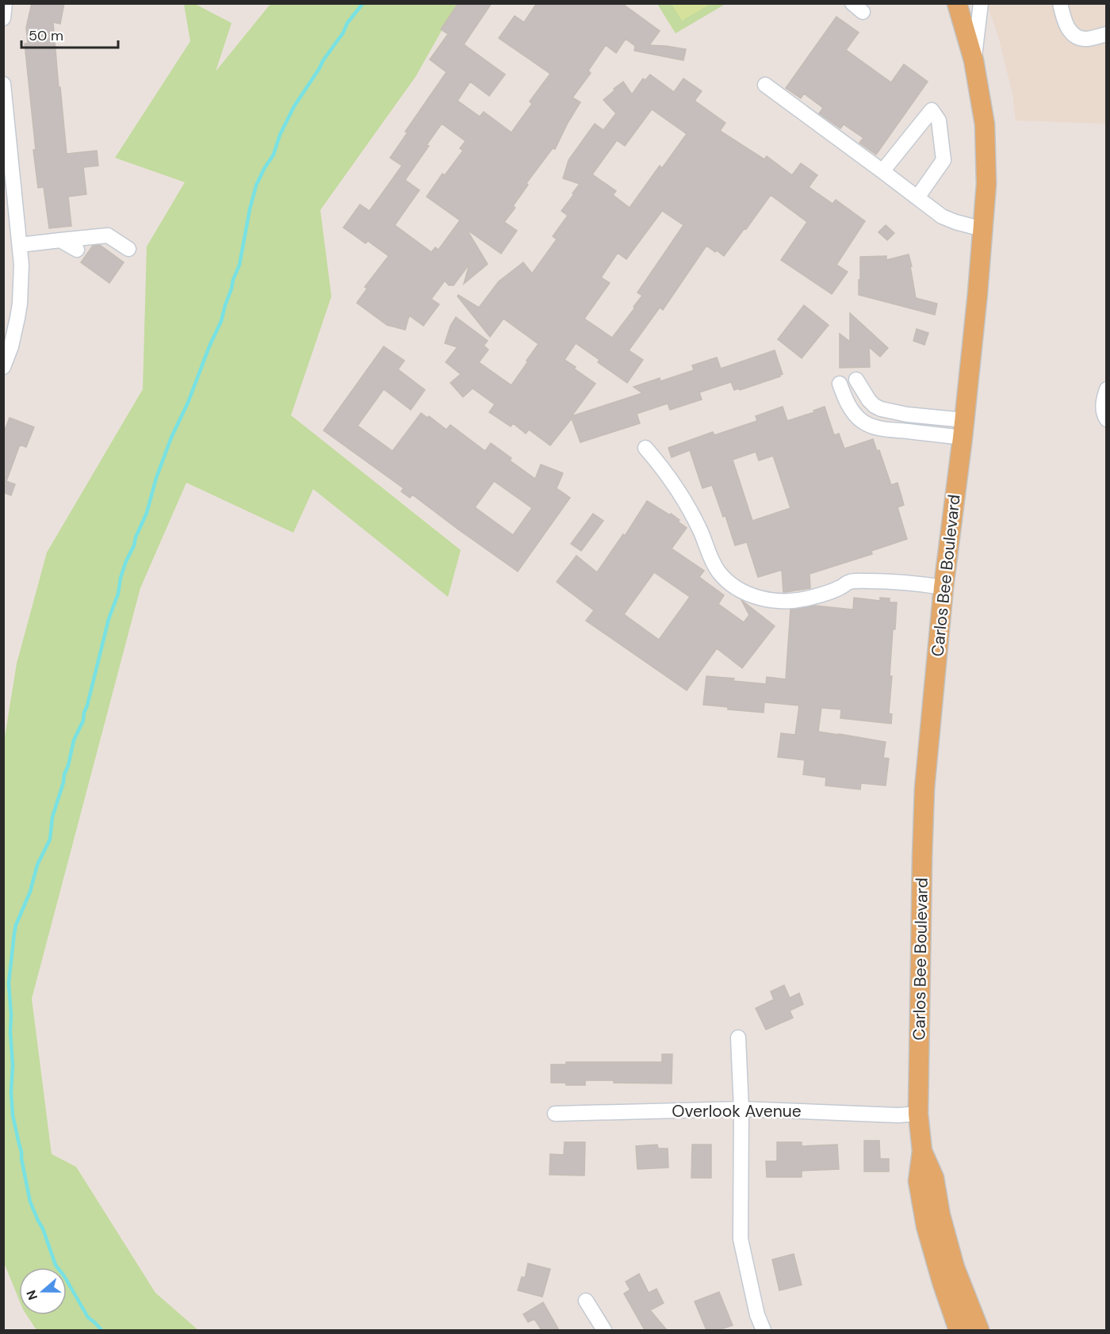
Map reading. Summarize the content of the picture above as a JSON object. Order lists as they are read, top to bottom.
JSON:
{
  "streets": {
    "main road": ["Carlos Bee Boulevard"],
    "street": ["Overlook Avenue"]
  },
  "crossings": [
    ["Carlos Bee Boulevard", "Overlook Avenue"]
  ],
  "scale_bar": "50 m",
  "north": "left"
}
